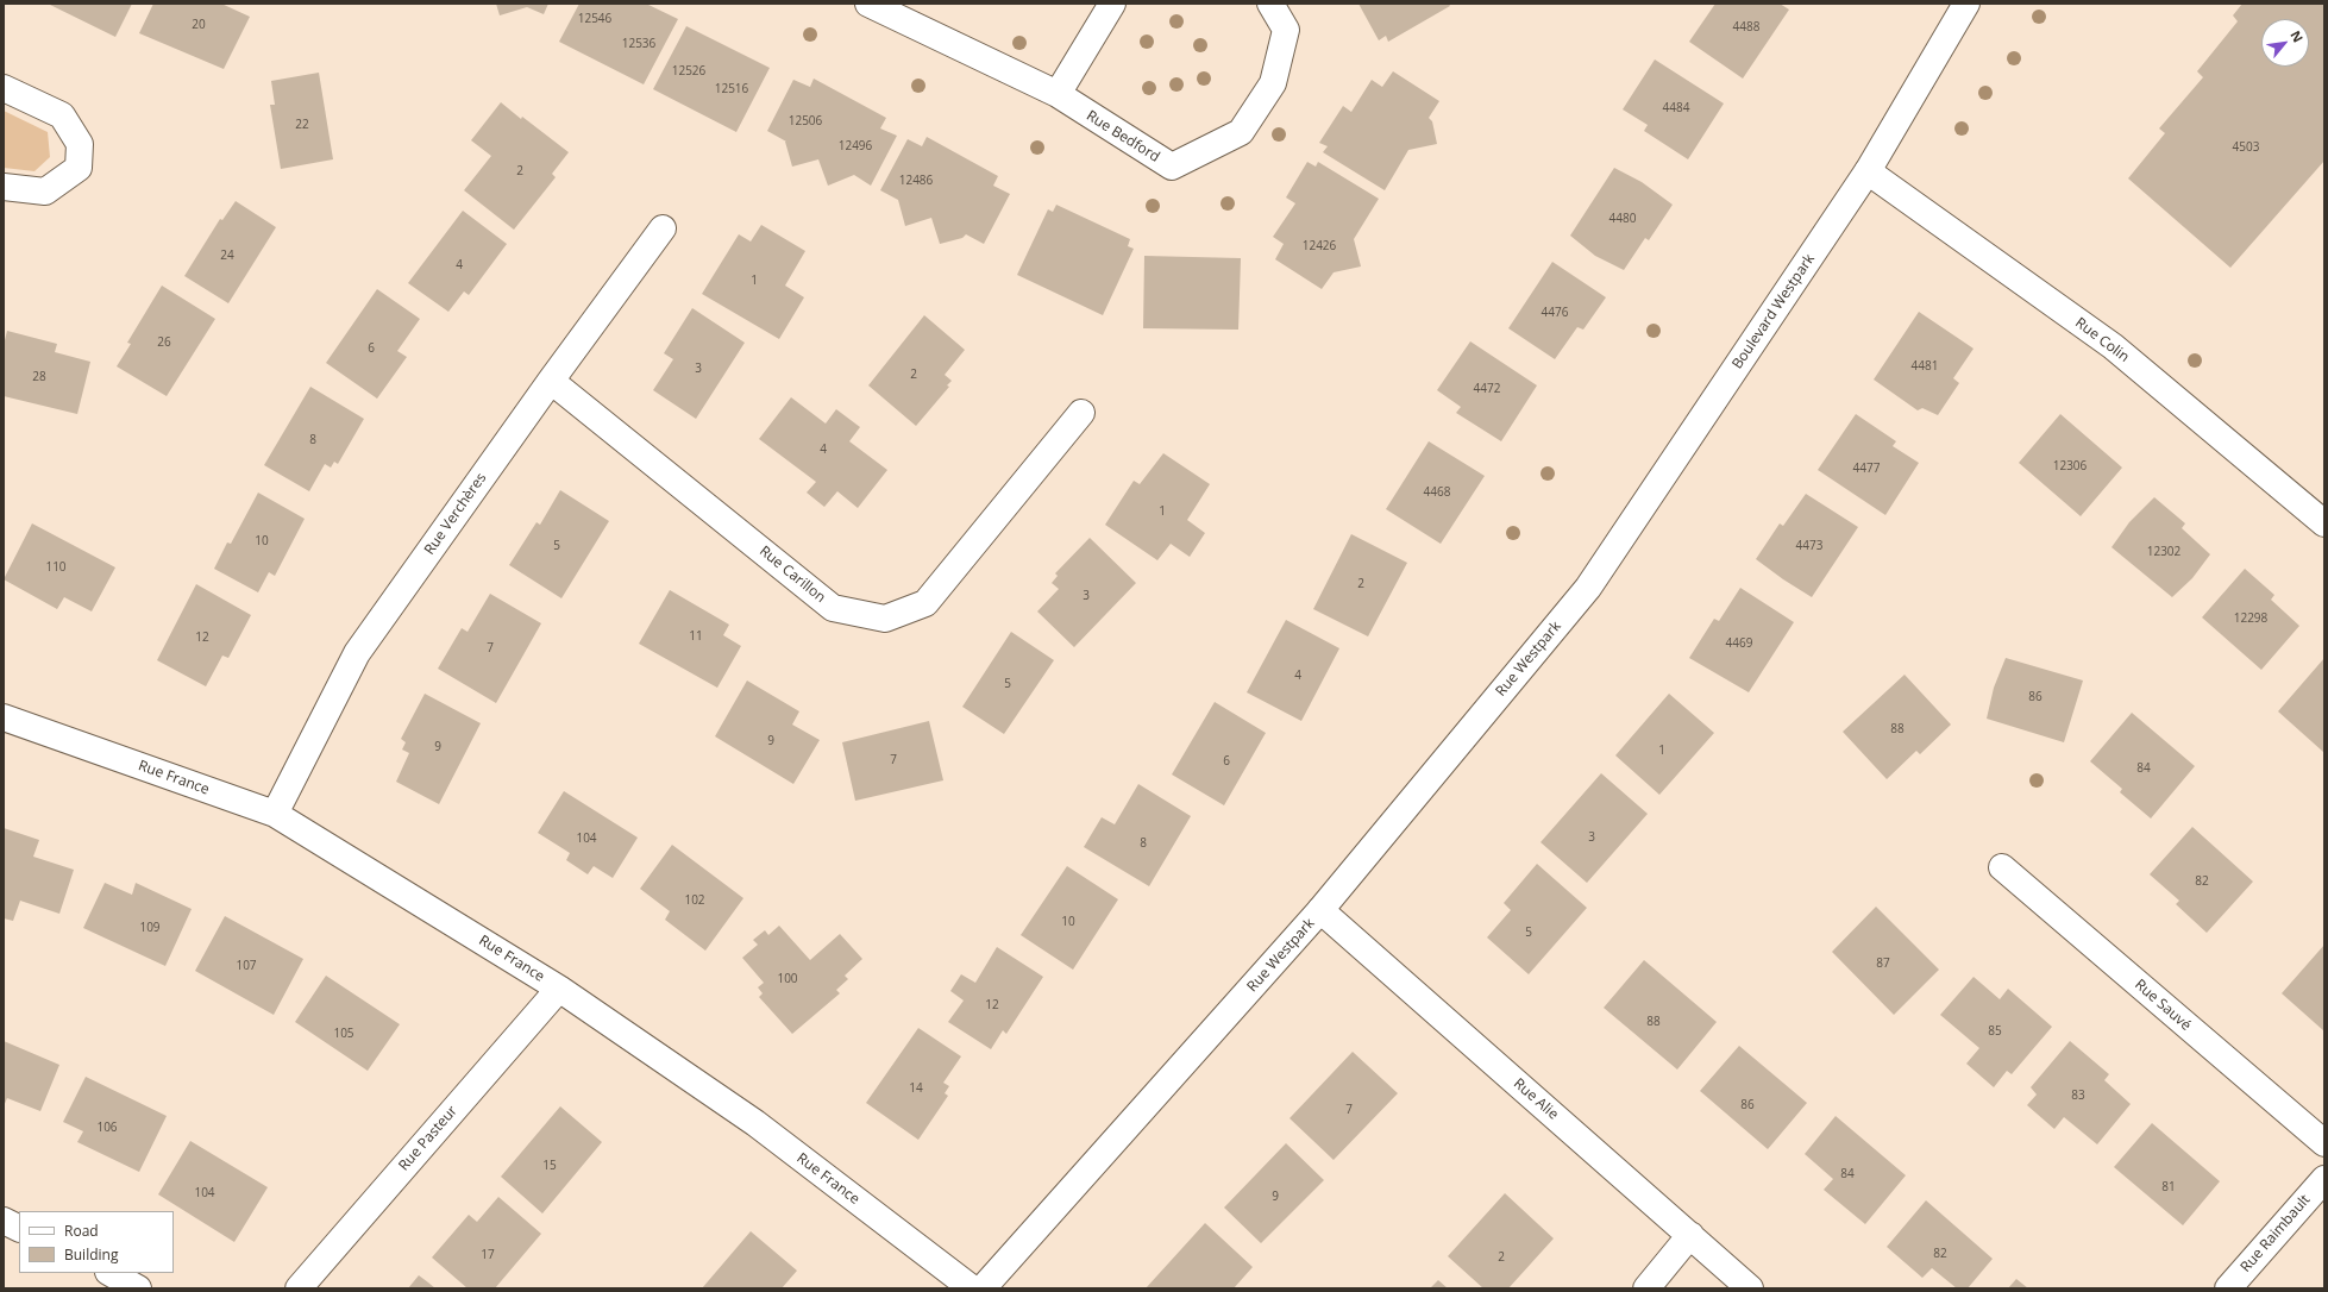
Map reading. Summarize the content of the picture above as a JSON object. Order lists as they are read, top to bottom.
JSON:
{
  "streets": {
    "street": [
      "Rue Bedford",
      "Boulevard Westpark",
      "Rue Colin",
      "Rue Verchères",
      "Rue Carillon",
      "Rue Westpark",
      "Rue France",
      "Rue Sauvé",
      "Rue Alie",
      "Rue Pasteur",
      "Rue Raimbault"
    ]
  },
  "crossings": [
    ["Boulevard Westpark", "Rue Colin"],
    ["Boulevard Westpark", "Rue Westpark"],
    ["Rue Verchères", "Rue Carillon"],
    ["Rue Verchères", "Rue France"],
    ["Rue Westpark", "Rue Alie"],
    ["Rue France", "Rue Pasteur"]
  ],
  "house_numbers": [
    "12546",
    "20",
    "4488",
    "12536",
    "12526",
    "12516",
    "4484",
    "12506",
    "22",
    "12496",
    "4503",
    "2",
    "12486",
    "4480",
    "12426",
    "24",
    "4",
    "1",
    "4476",
    "26",
    "6",
    "4481",
    "3",
    "2",
    "28",
    "4472",
    "8",
    "4",
    "12306",
    "4477",
    "4468",
    "1",
    "10",
    "5",
    "4473",
    "12302",
    "110",
    "2",
    "3",
    "12298",
    "11",
    "12",
    "4469",
    "7",
    "4",
    "5",
    "86",
    "88",
    "9",
    "9",
    "1",
    "7",
    "6",
    "84",
    "3",
    "104",
    "8",
    "82",
    "102",
    "10",
    "109",
    "5",
    "87",
    "107",
    "100",
    "12",
    "88",
    "85",
    "105",
    "14",
    "83",
    "86",
    "7",
    "106",
    "15",
    "84",
    "81",
    "104",
    "9",
    "82",
    "17",
    "2"
  ],
  "legend": ["Road", "Building"],
  "north": "top right"
}
